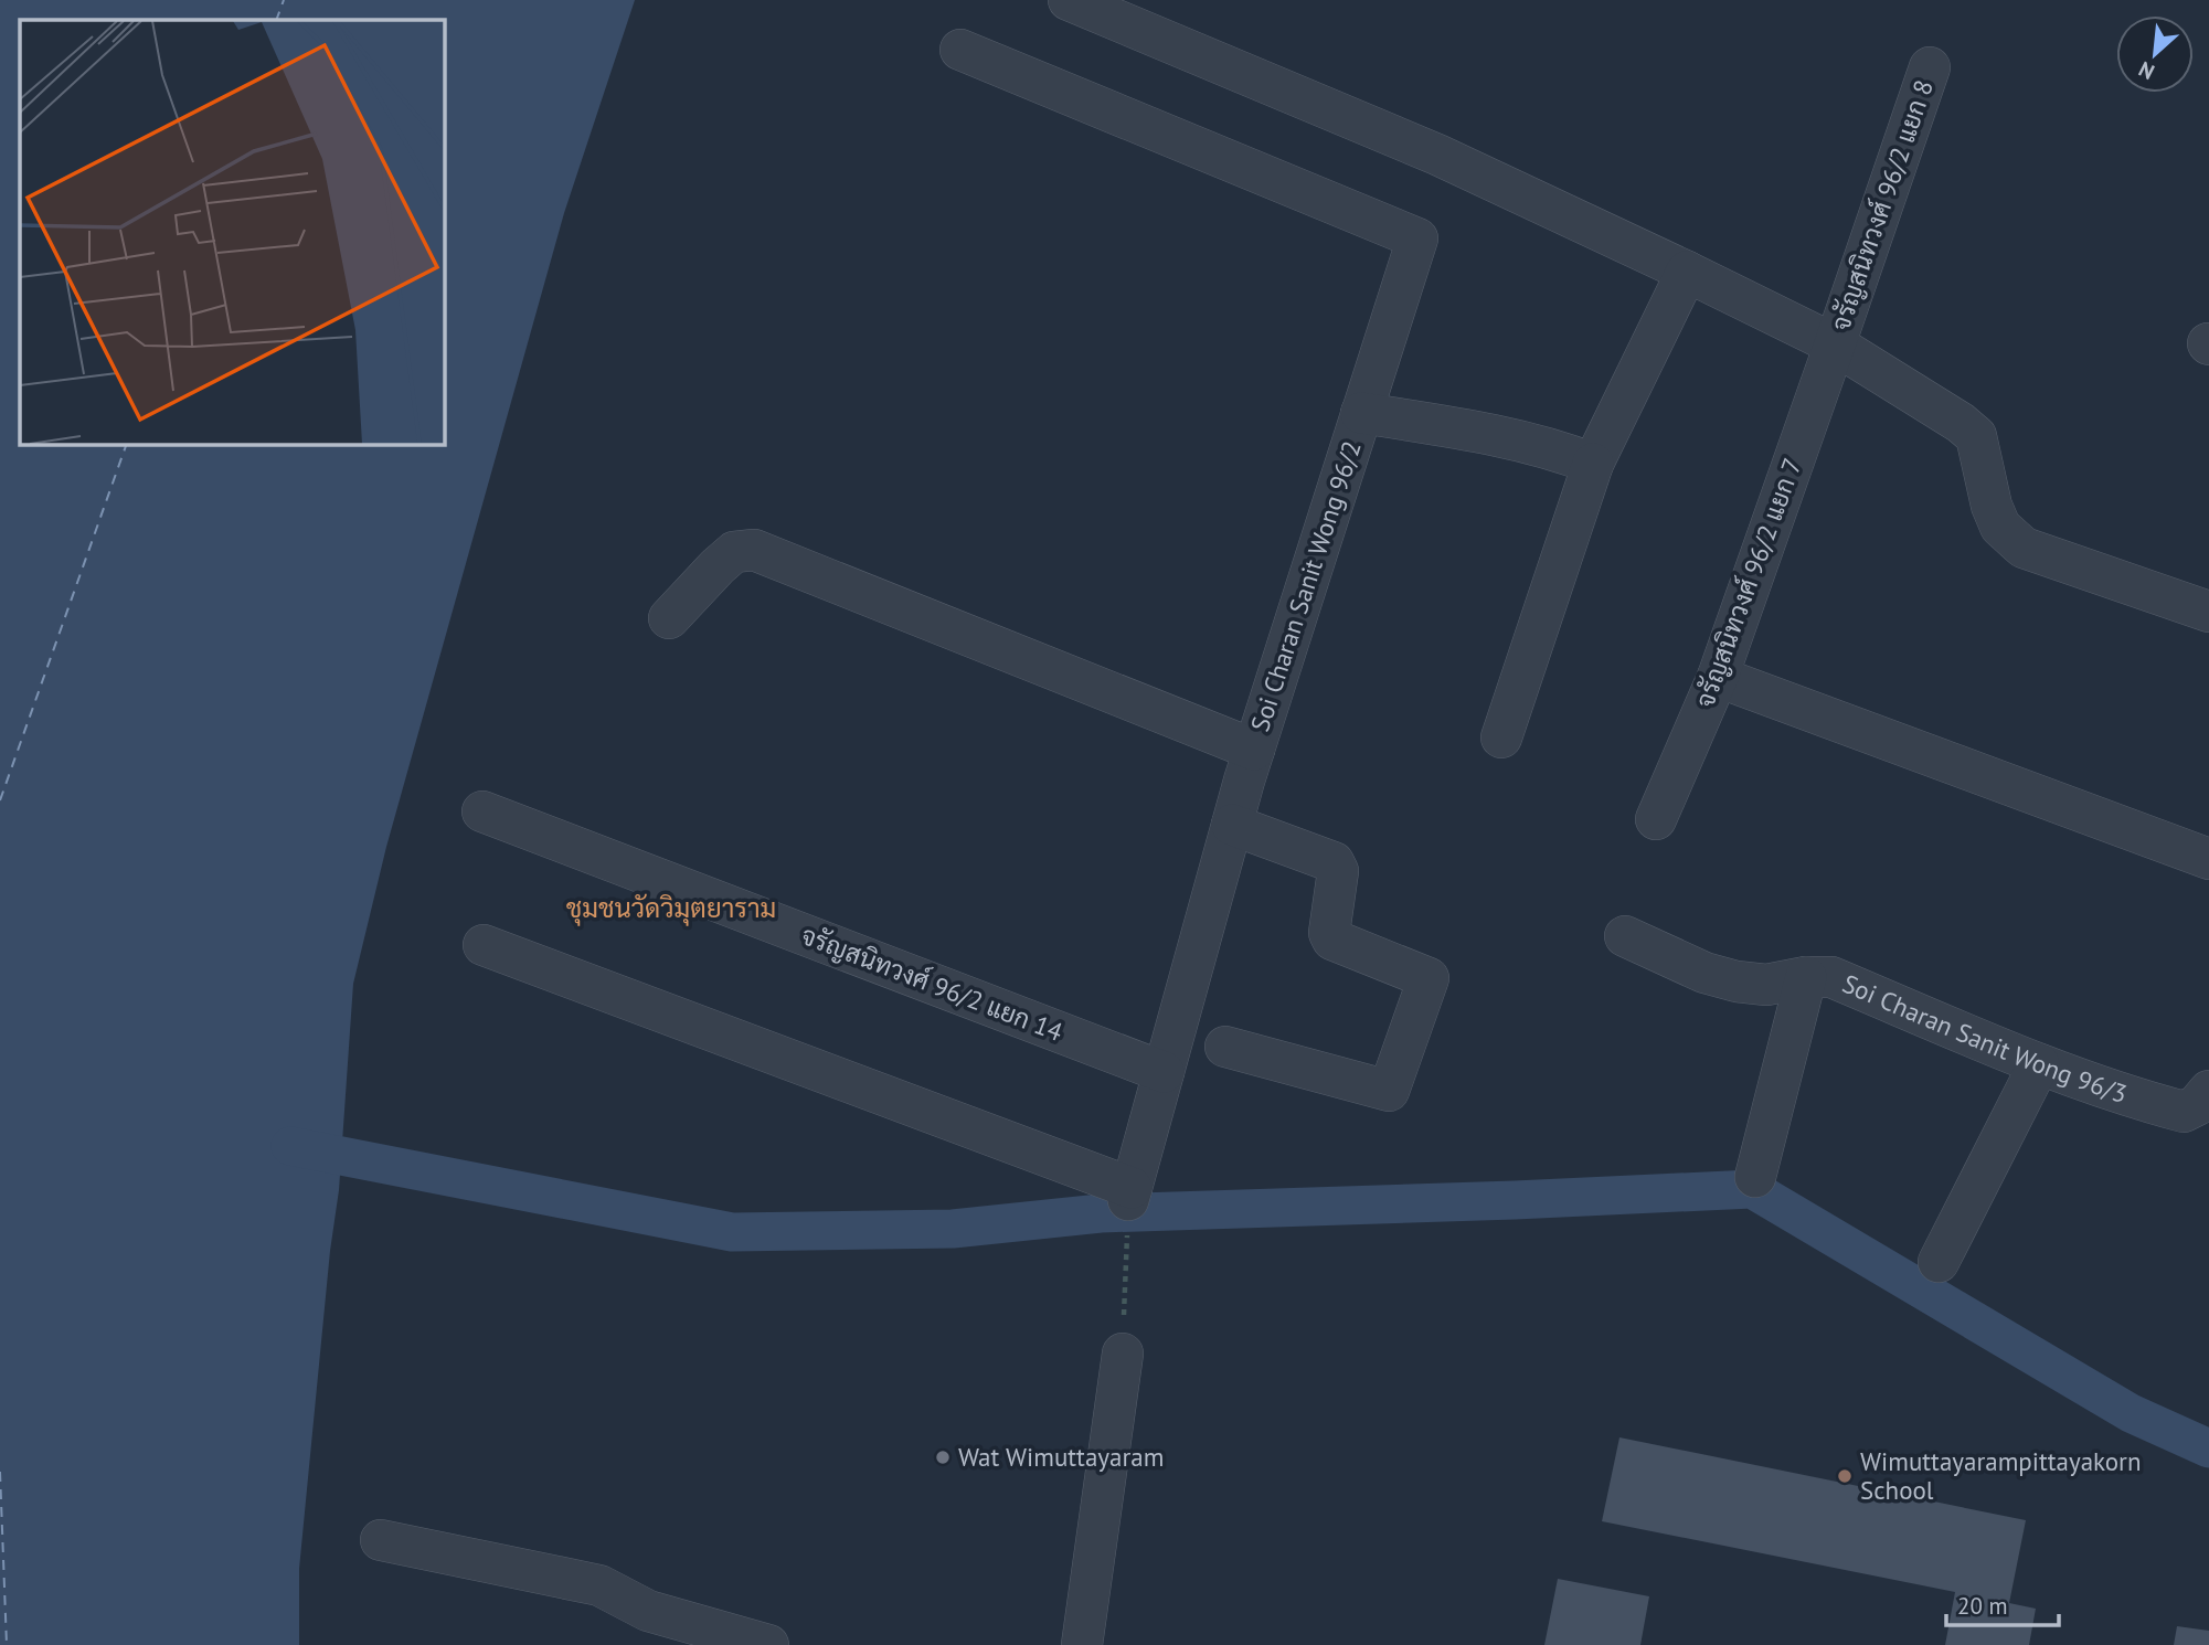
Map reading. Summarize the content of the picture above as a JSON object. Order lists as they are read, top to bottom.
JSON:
{
  "streets": {
    "street": [
      "จรัญสนิทวงศ์ 96/2 แยก 8",
      "จรัญสนิทวงศ์ 96/2 แยก 7",
      "Soi Charan Sanit Wong 96/2",
      "จรัญสนิทวงศ์ 96/2 แยก 14",
      "Soi Charan Sanit Wong 96/3"
    ]
  },
  "crossings": [
    ["จรัญสนิทวงศ์ 96/2 แยก 8", "จรัญสนิทวงศ์ 96/2 แยก 7"],
    ["Soi Charan Sanit Wong 96/2", "จรัญสนิทวงศ์ 96/2 แยก 14"]
  ],
  "districts": ["ชุมชนวัดวิมุตยาราม"],
  "places": ["Wat Wimuttayaram", "Wimuttayarampittayakorn School"],
  "scale_bar": "20 m",
  "north": "bottom left"
}
